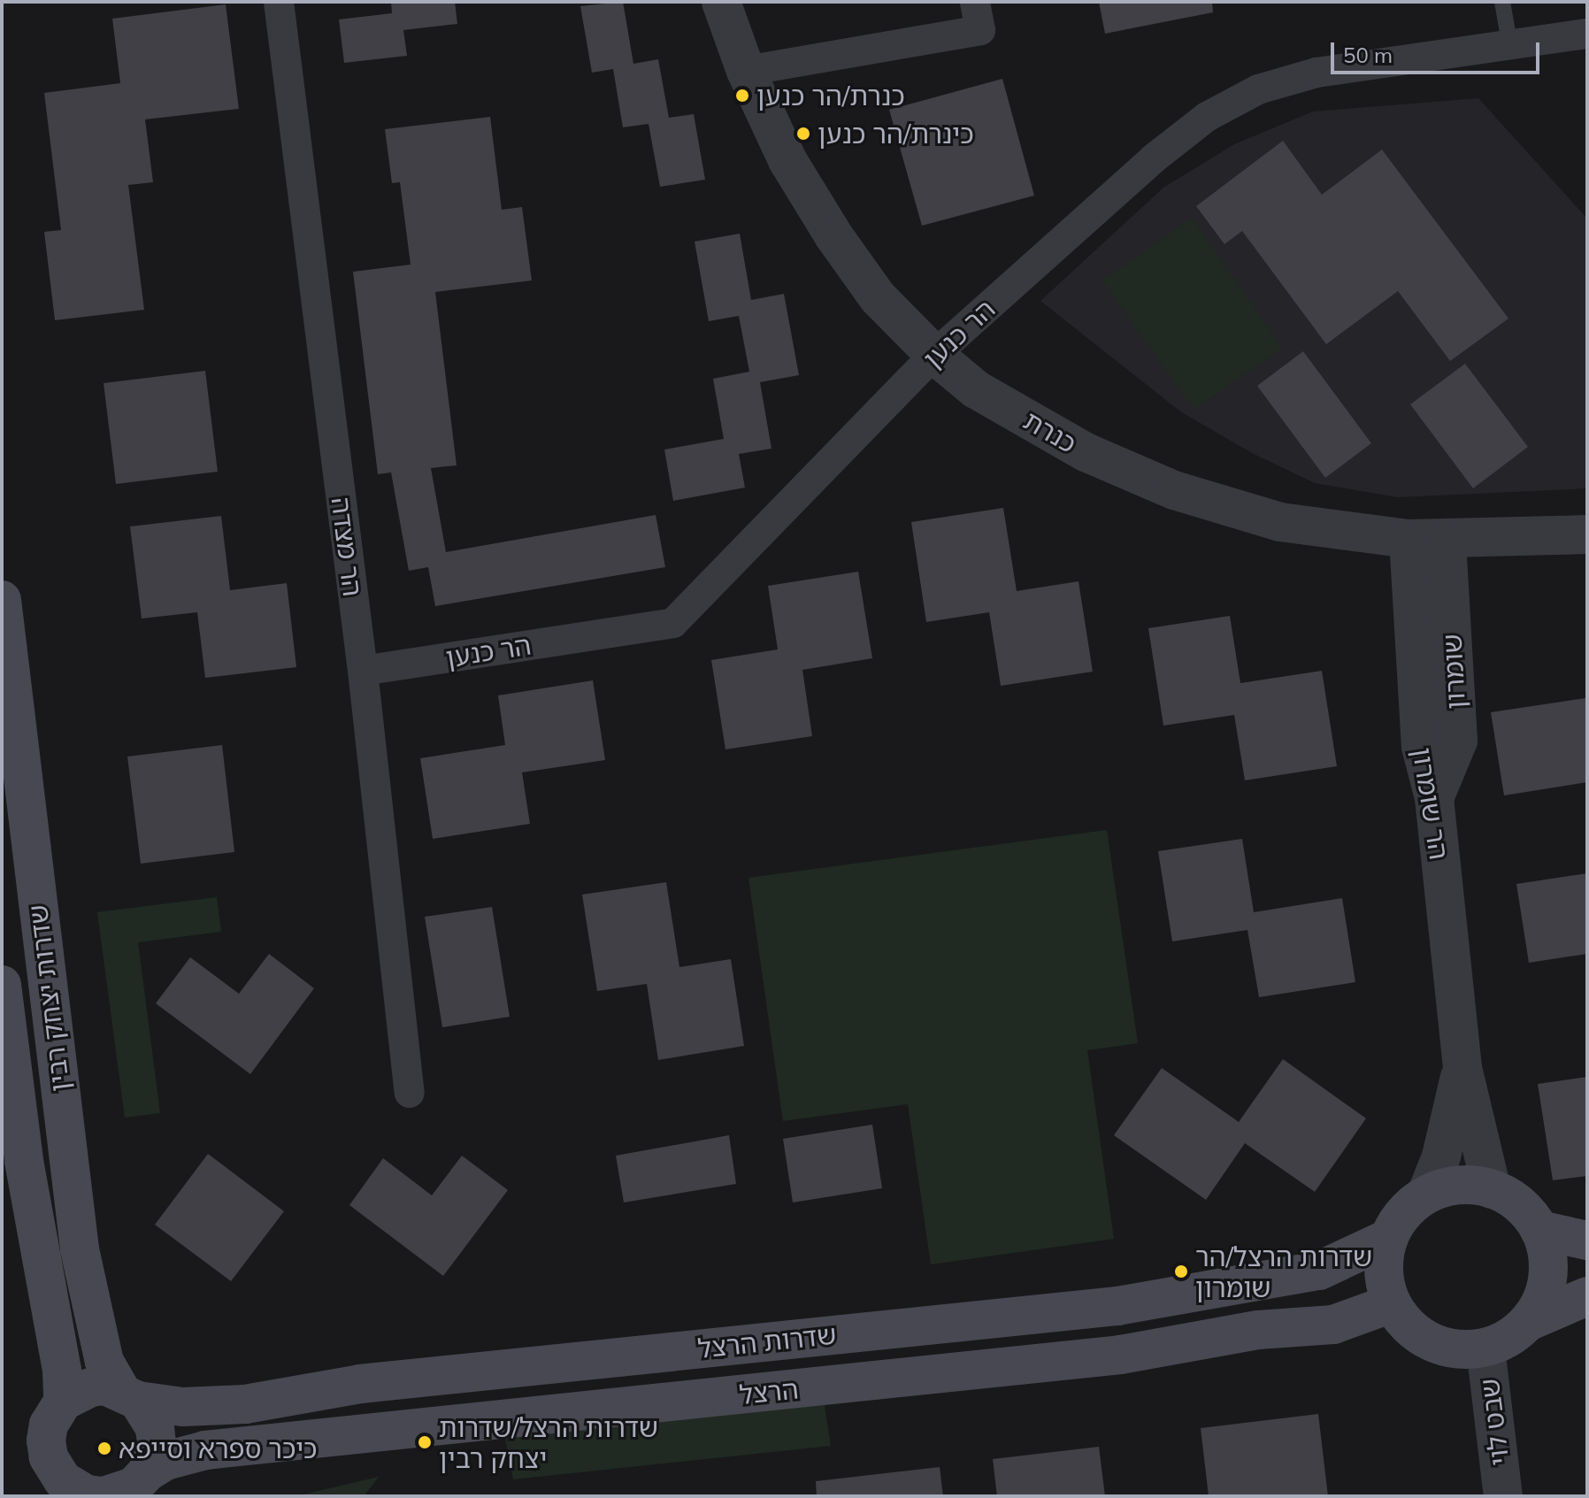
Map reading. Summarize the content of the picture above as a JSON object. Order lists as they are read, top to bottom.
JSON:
{
  "streets": {
    "main road": ["שדרות יצחק רבין", "שדרות הרצל", "הרצל"],
    "street": [
      "הר כנען",
      "כנרת",
      "הר מצדה",
      "שומרון",
      "הר שומרון",
      "שבט לוי"
    ]
  },
  "crossings": [
    ["הר כנען", "כנרת"],
    ["הר כנען", "הר מצדה"],
    ["כנרת", "שומרון"],
    ["שומרון", "הר שומרון"],
    ["שדרות יצחק רבין", "שדרות הרצל"],
    ["שדרות יצחק רבין", "הרצל"],
    ["שדרות הרצל", "הרצל"],
    ["שדרות הרצל", "שבט לוי"],
    ["הרצל", "שבט לוי"]
  ],
  "places": [
    "כנרת/הר כנען",
    "כינרת/הר כנען",
    "שדרות הרצל/הר שומרון",
    "שדרות הרצל/שדרות יצחק רבין",
    "כיכר ספרא וסייפא"
  ],
  "scale_bar": "50 m"
}
